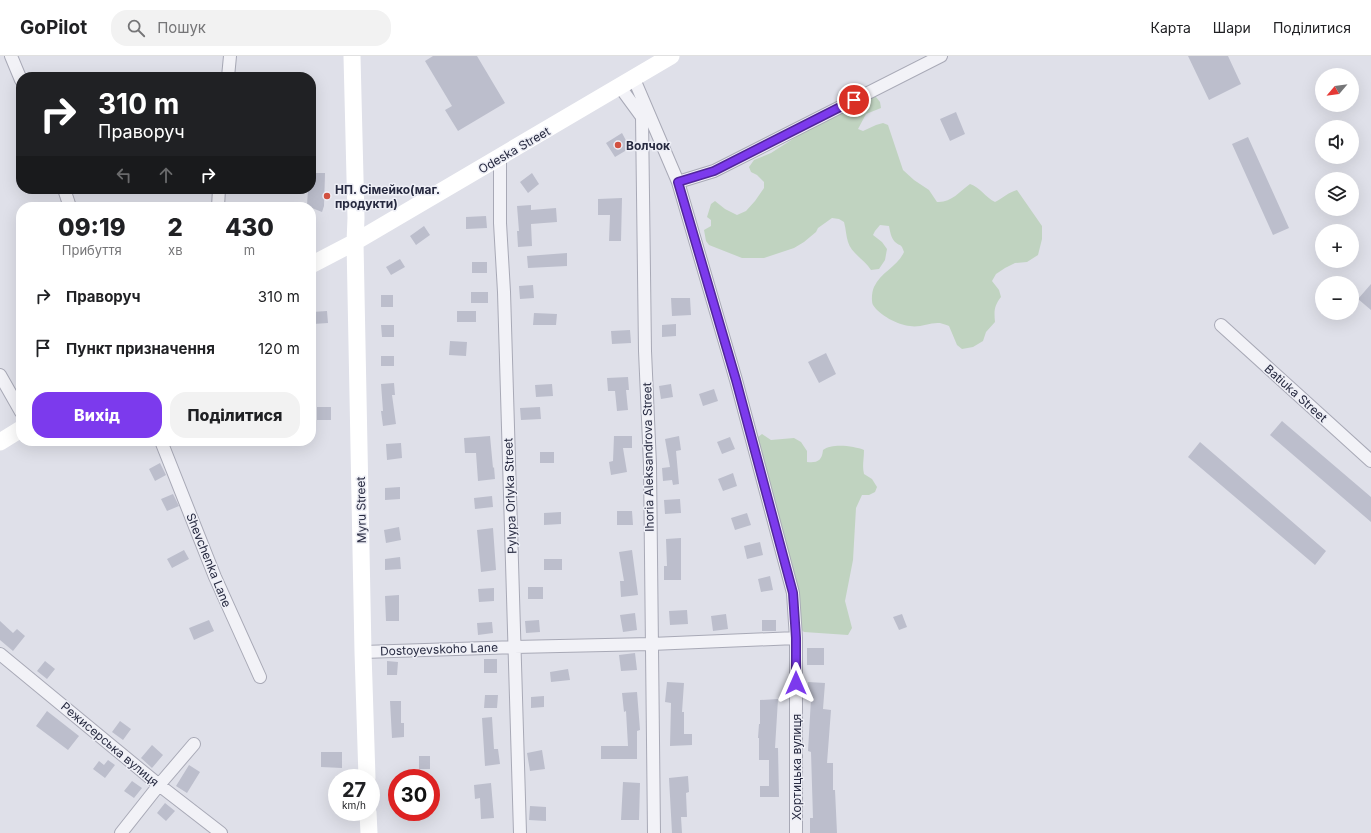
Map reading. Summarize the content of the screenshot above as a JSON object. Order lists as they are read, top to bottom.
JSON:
{
  "streets": {
    "street": [
      "Odeska Street",
      "Batiuka Street",
      "Ihoria Aleksandrova Street",
      "Pylypa Orlyka Street",
      "Myru Street",
      "Shevchenka Lane",
      "Dostoyevskoho Lane",
      "Режисерська вулиця",
      "Хортицька вулиця"
    ]
  },
  "crossings": [
    ["Odeska Street", "Ihoria Aleksandrova Street"],
    ["Odeska Street", "Pylypa Orlyka Street"],
    ["Odeska Street", "Myru Street"],
    ["Odeska Street", "Хортицька вулиця"],
    ["Ihoria Aleksandrova Street", "Dostoyevskoho Lane"],
    ["Pylypa Orlyka Street", "Dostoyevskoho Lane"],
    ["Myru Street", "Dostoyevskoho Lane"],
    ["Dostoyevskoho Lane", "Хортицька вулиця"]
  ],
  "places": ["Волчок", "НП. Сімейко(маг. продукти)"],
  "north": "bottom left",
  "page": {
    "header": "GoPilot",
    "search": "Пошук",
    "nav": ["Карта", "Шари", "Поділитися"],
    "map_buttons": ["+", "−"],
    "turn": ["310 m", "Праворуч"],
    "eta": [
      "09:19",
      "Прибуття",
      "2",
      "хв",
      "430",
      "m"
    ],
    "list": [
      {
        "name": "Праворуч",
        "value": "310 m"
      },
      {
        "name": "Пункт призначення",
        "value": "120 m"
      }
    ],
    "buttons": ["Вихід", "Поділитися"],
    "speed": "27 km/h",
    "limit": "30"
  }
}
